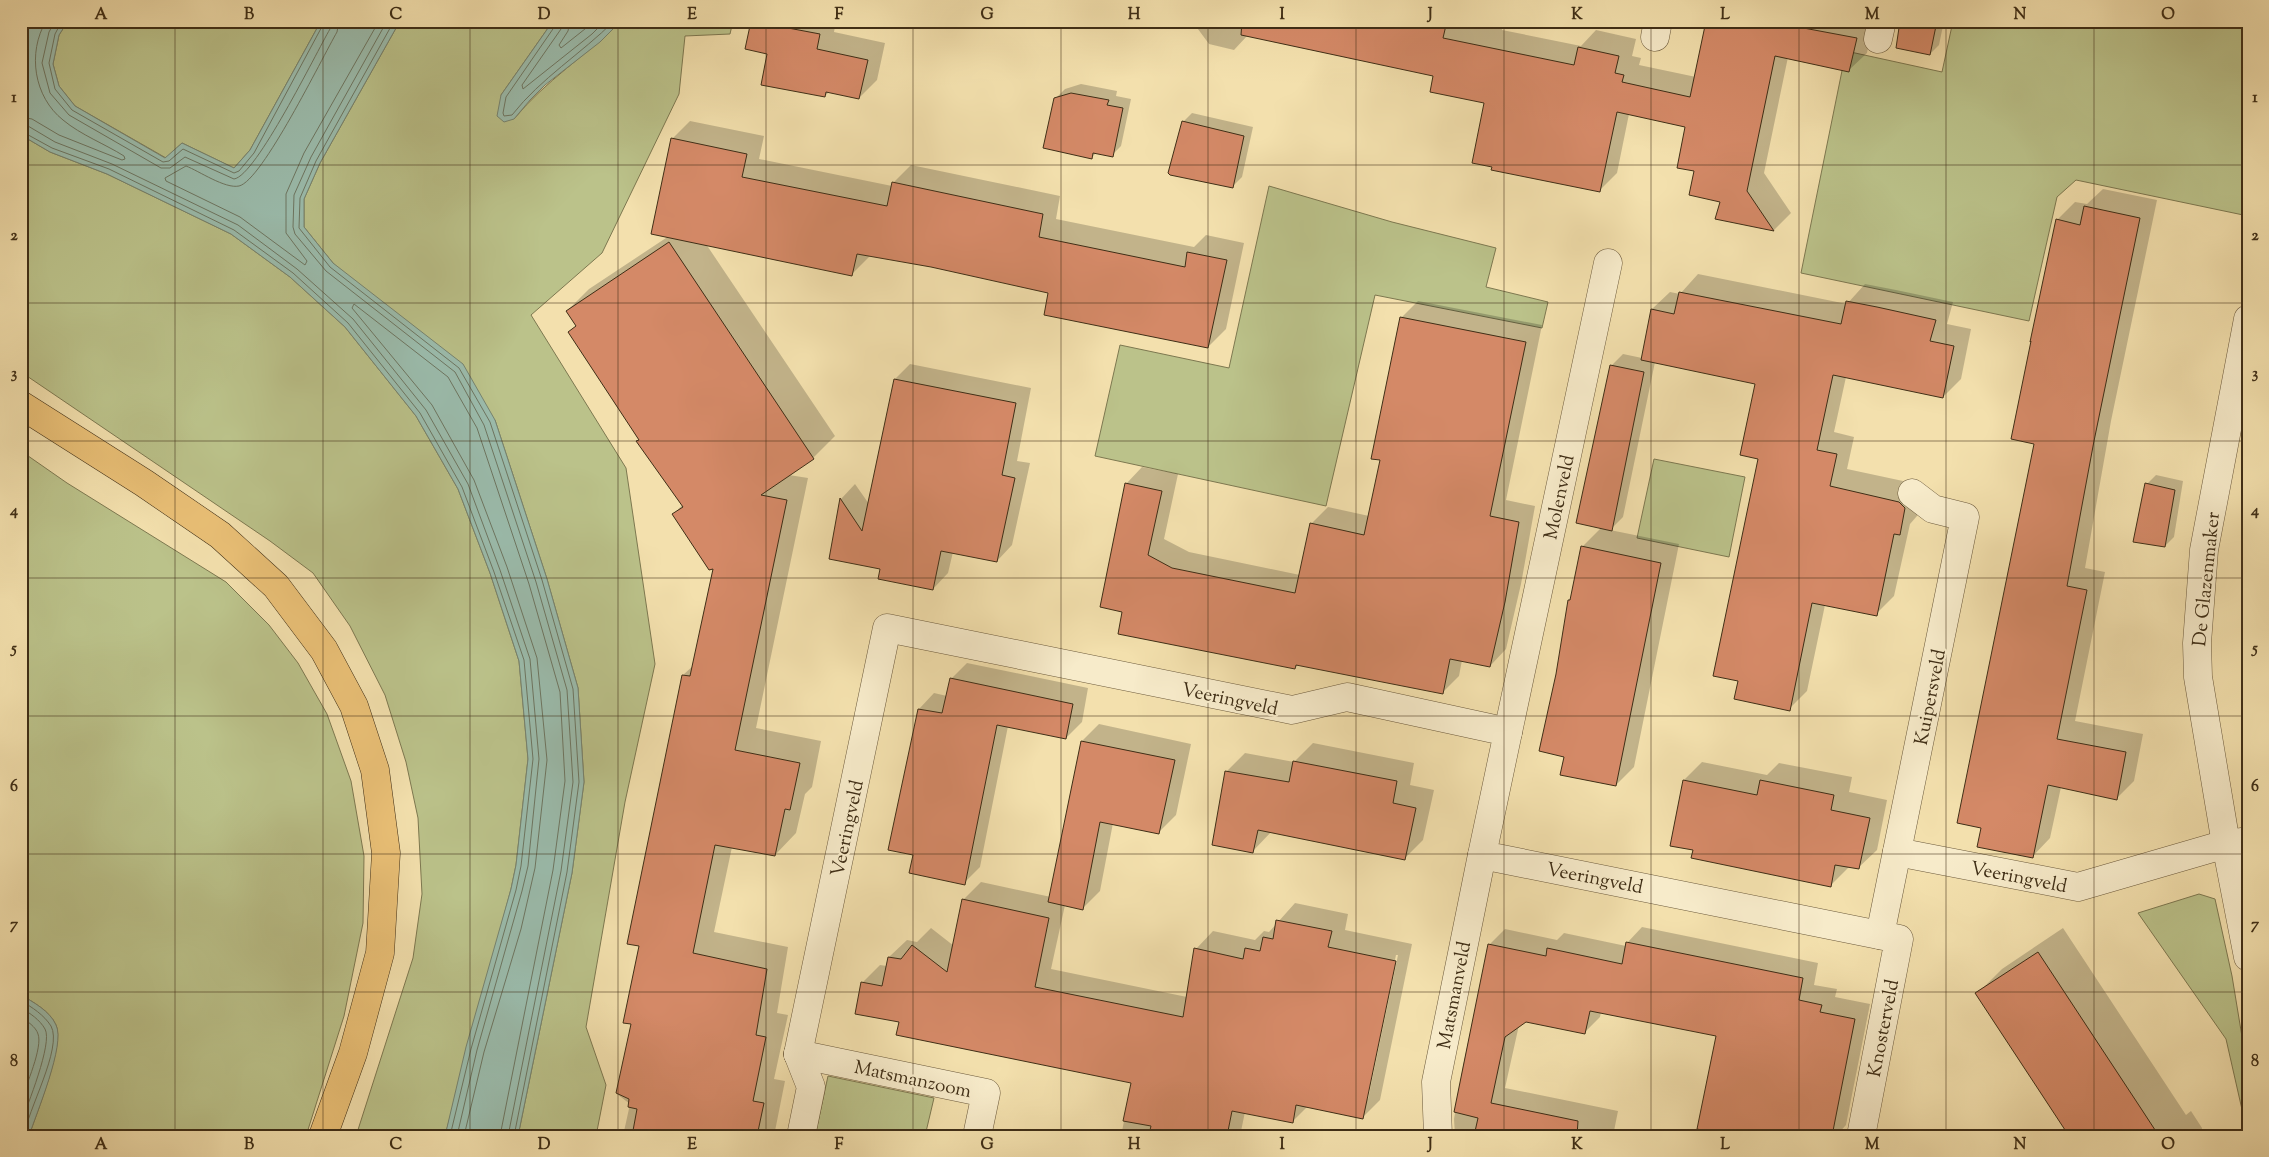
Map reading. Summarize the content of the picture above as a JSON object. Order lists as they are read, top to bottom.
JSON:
{
  "streets": {
    "street": [
      "Molenveld",
      "De Glazenmaker",
      "Kuipersveld",
      "Veeringveld",
      "Matsmanveld",
      "Knosterveld",
      "Matsmanzoom"
    ]
  },
  "crossings": [
    ["Molenveld", "Veeringveld"],
    ["De Glazenmaker", "Veeringveld"],
    ["Kuipersveld", "Veeringveld"],
    ["Kuipersveld", "Knosterveld"],
    ["Veeringveld", "Matsmanveld"],
    ["Veeringveld", "Knosterveld"],
    ["Veeringveld", "Matsmanzoom"]
  ],
  "grid": {
    "columns": [
      "A",
      "B",
      "C",
      "D",
      "E",
      "F",
      "G",
      "H",
      "I",
      "J",
      "K",
      "L",
      "M",
      "N",
      "O"
    ],
    "rows": [
      "1",
      "2",
      "3",
      "4",
      "5",
      "6",
      "7",
      "8"
    ]
  }
}
